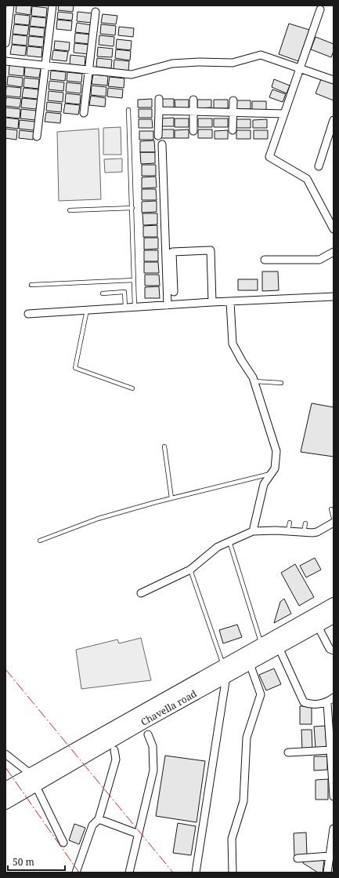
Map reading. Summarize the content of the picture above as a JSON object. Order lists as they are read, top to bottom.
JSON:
{
  "streets": {
    "highway": ["Chavella road"]
  },
  "scale_bar": "50 m"
}
